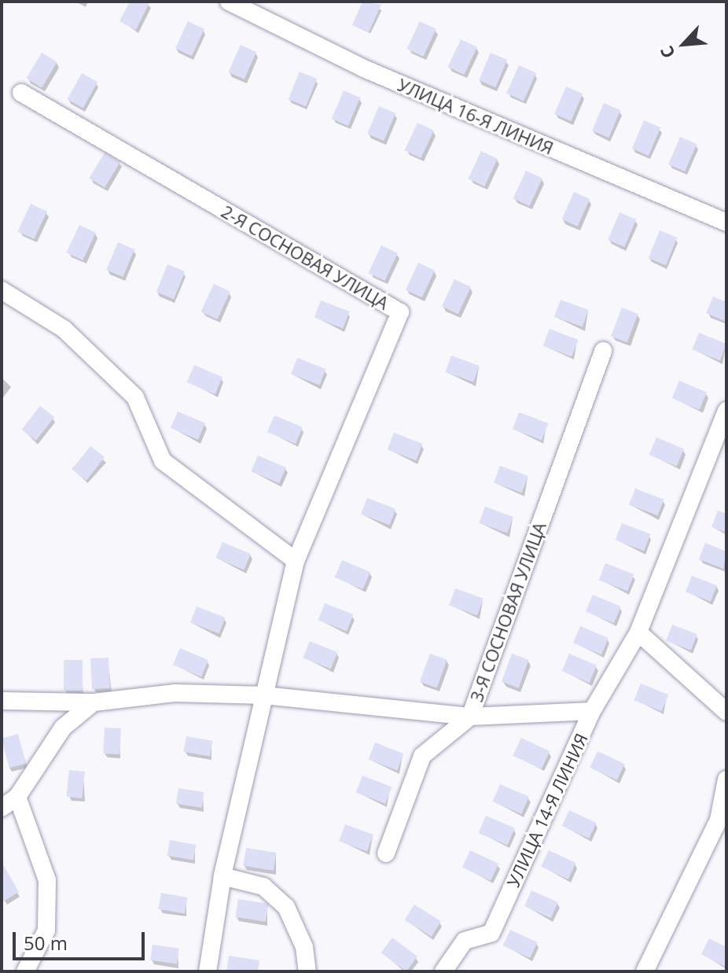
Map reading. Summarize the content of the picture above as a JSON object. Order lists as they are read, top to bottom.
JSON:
{
  "streets": {
    "street": [
      "УЛИЦА 16-Я ЛИНИЯ",
      "2-Я СОСНОВАЯ УЛИЦА",
      "3-Я СОСНОВАЯ УЛИЦА",
      "УЛИЦА 14-Я ЛИНИЯ"
    ]
  },
  "scale_bar": "50 m",
  "north": "bottom left"
}
